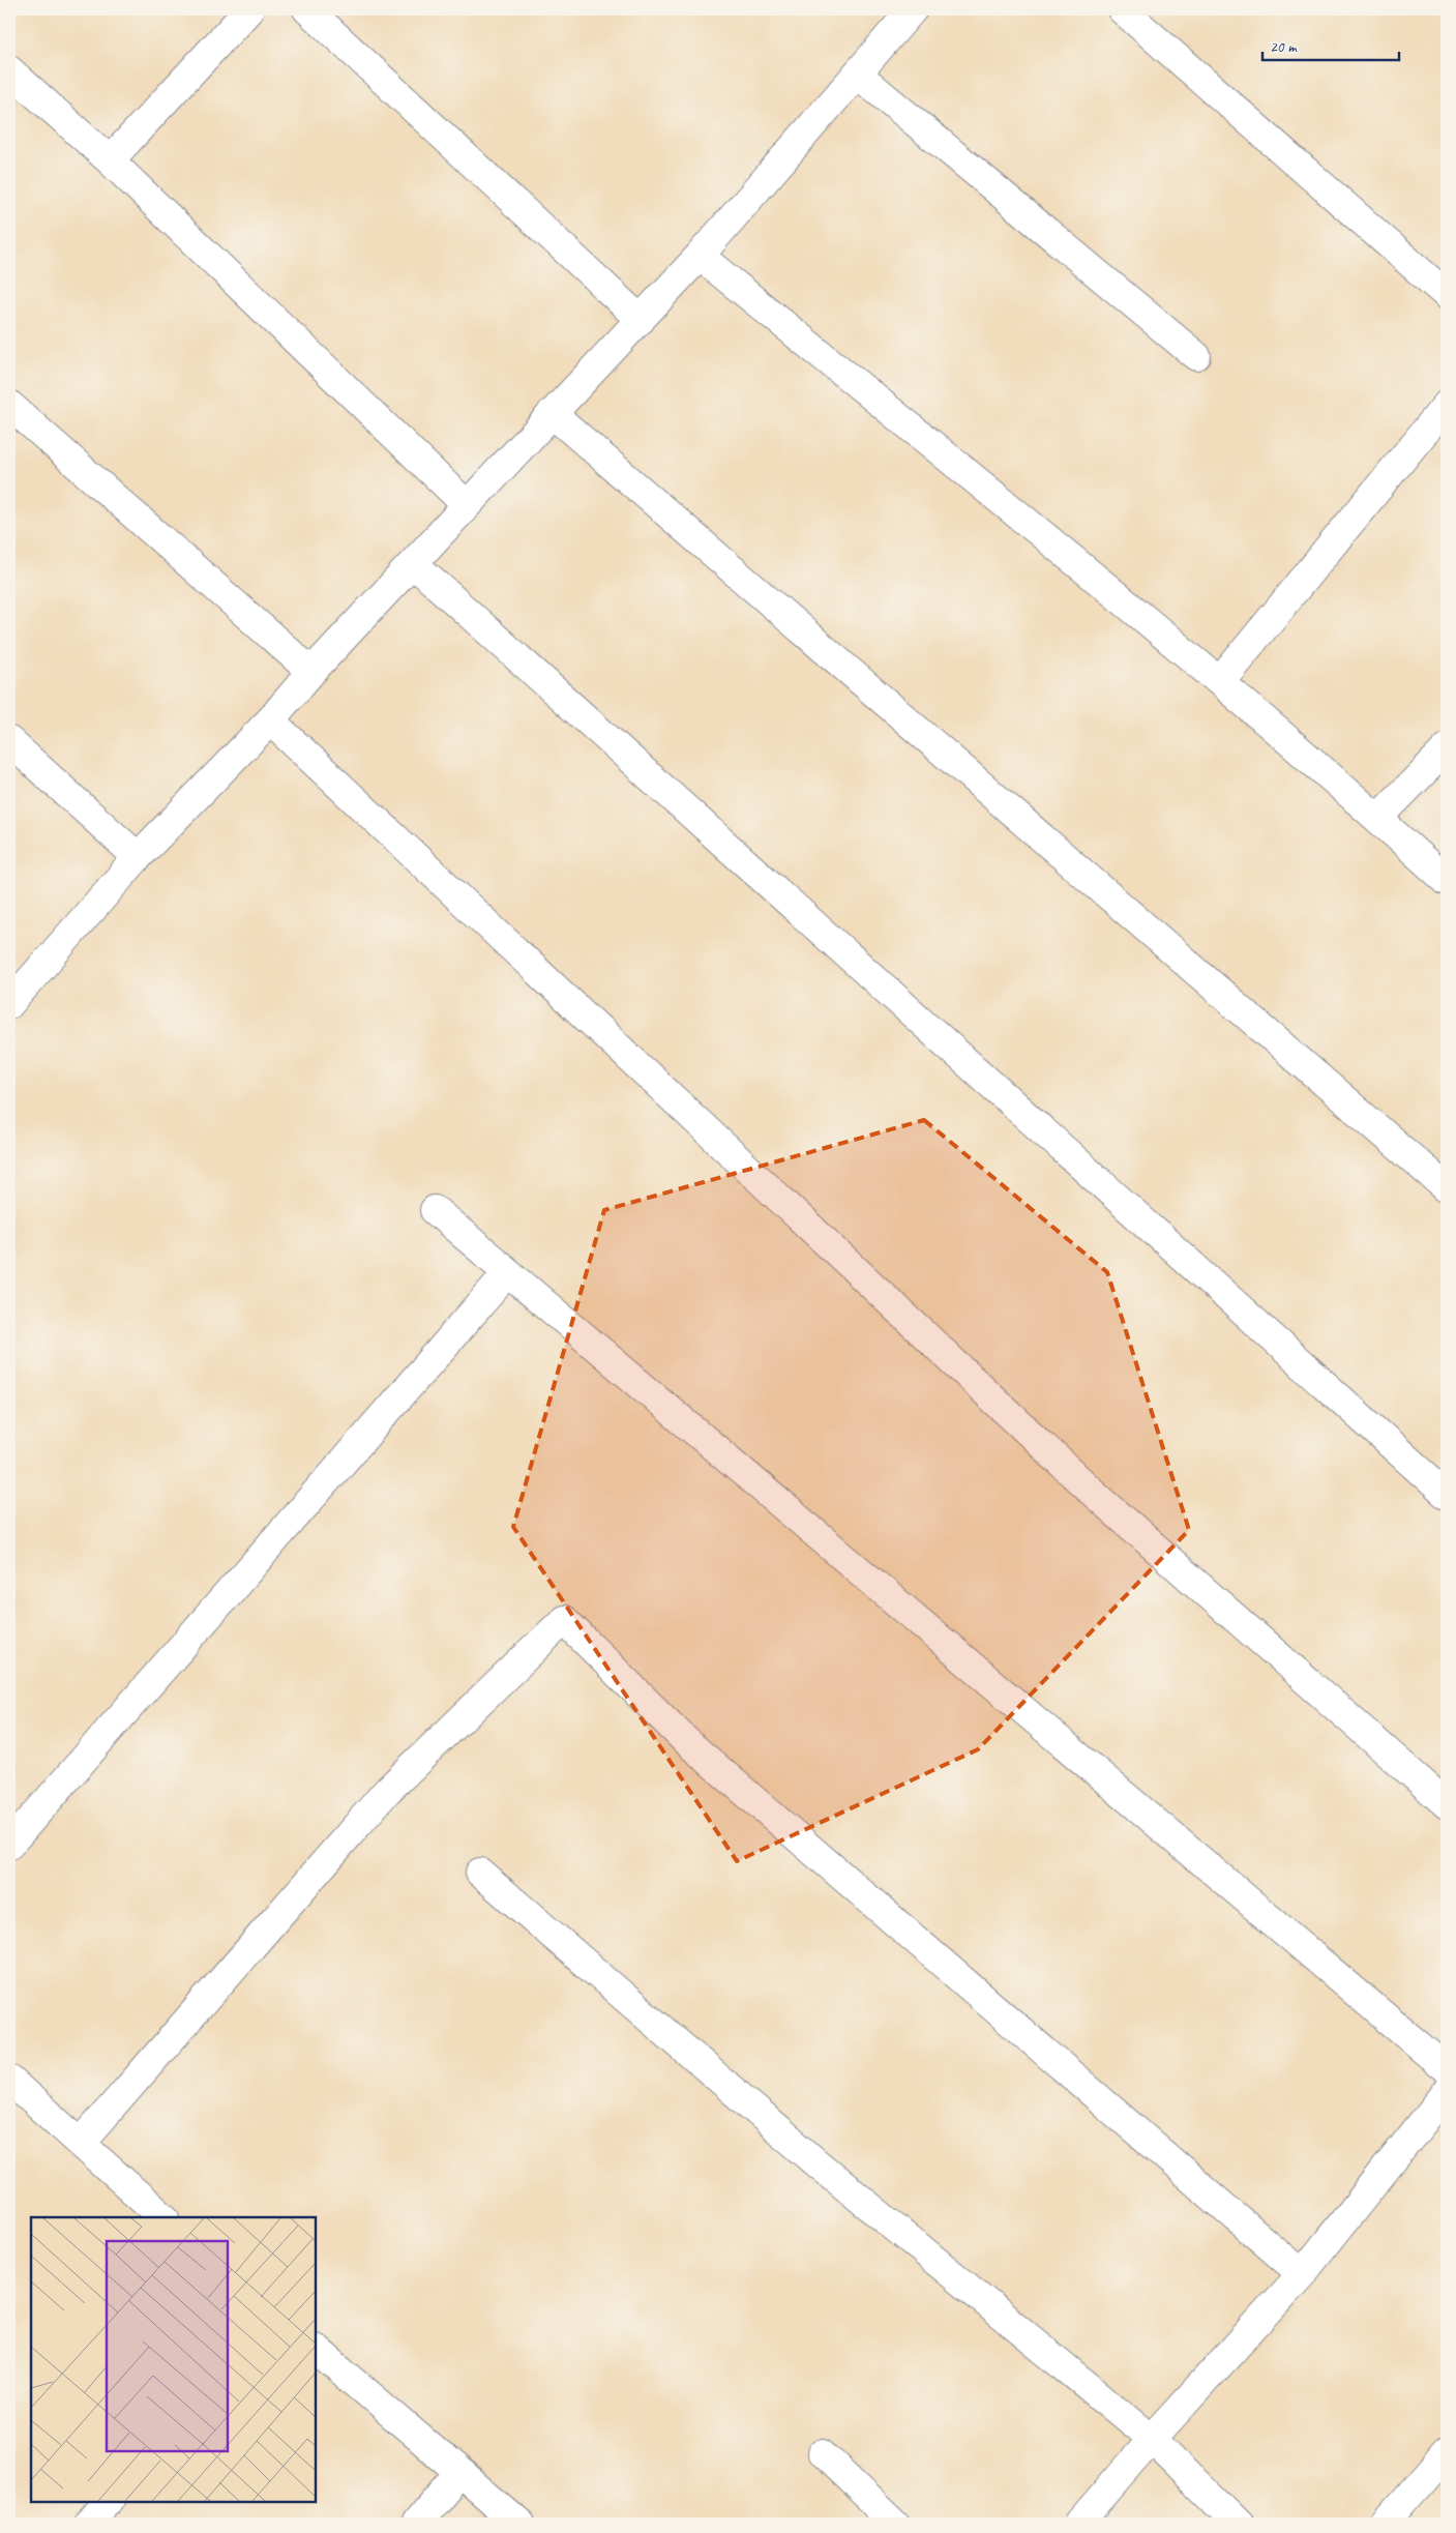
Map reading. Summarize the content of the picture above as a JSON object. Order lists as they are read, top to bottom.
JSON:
{
  "scale_bar": "20 m"
}
